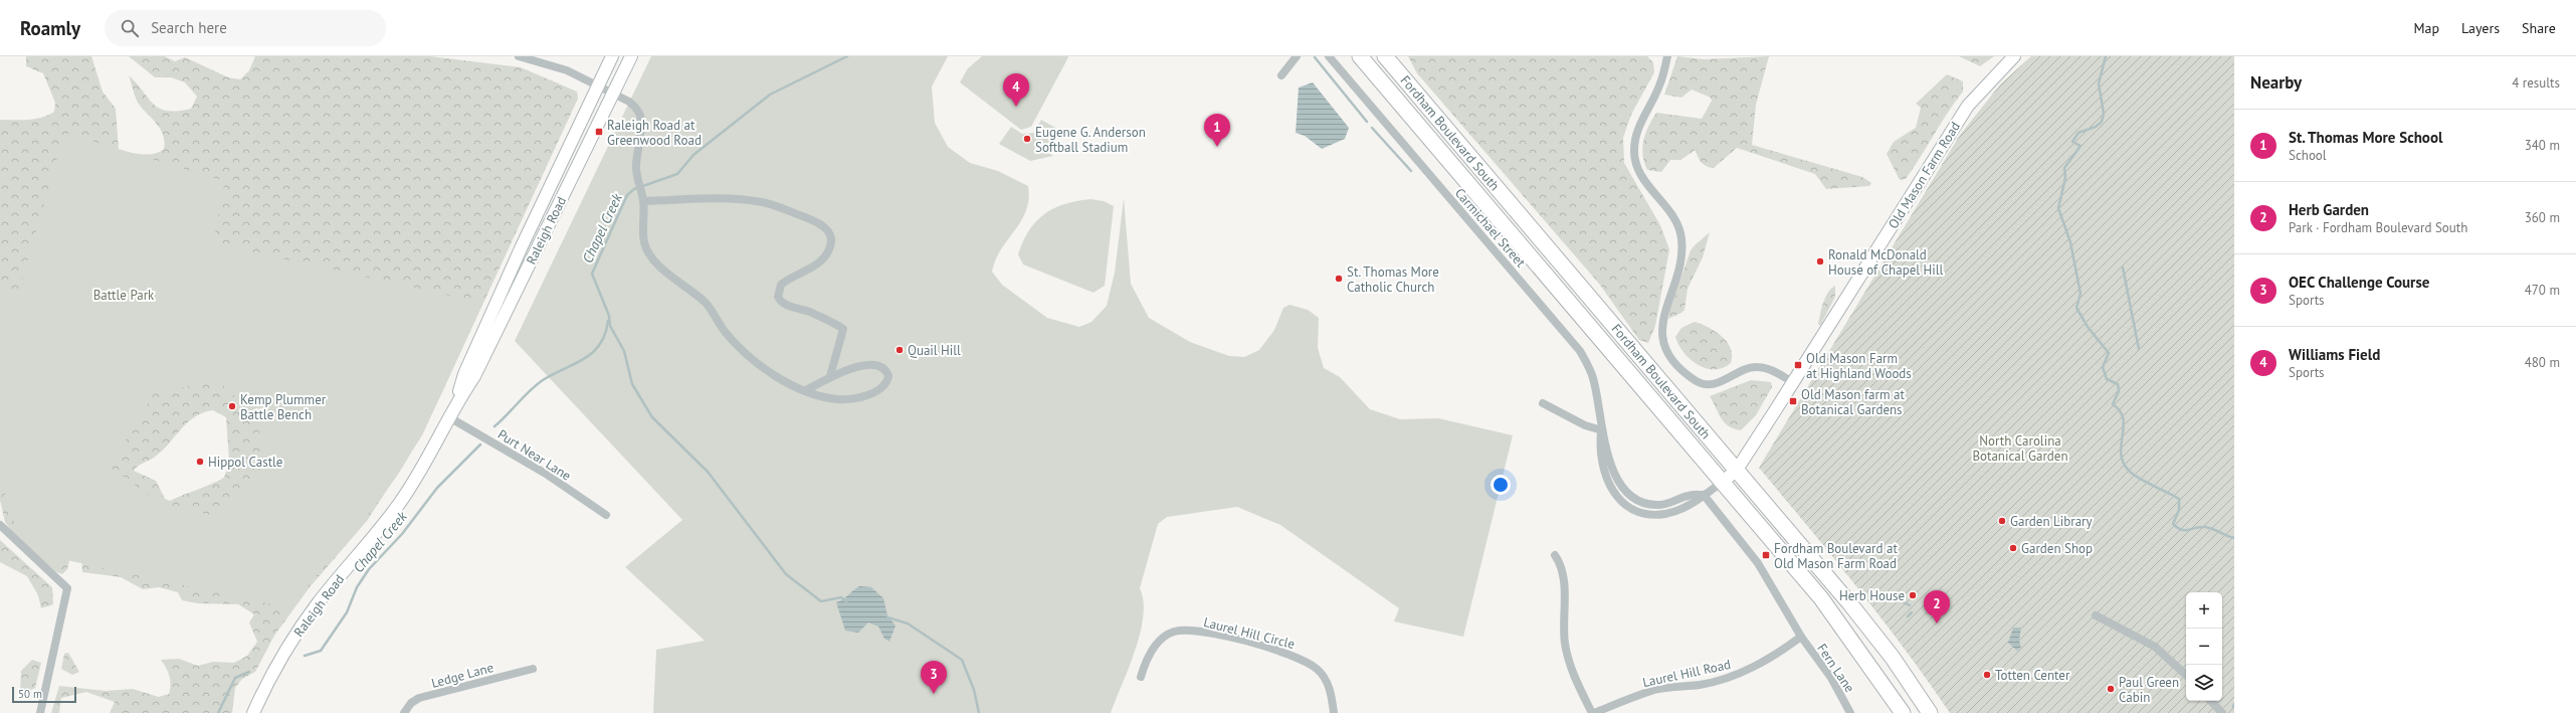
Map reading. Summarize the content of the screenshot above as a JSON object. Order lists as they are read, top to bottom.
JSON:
{
  "streets": {
    "highway": ["Fordham Boulevard South"],
    "main road": ["Old Mason Farm Road", "Raleigh Road"],
    "street": [
      "Carmichael Street",
      "Purt Near Lane",
      "Laurel Hill Circle",
      "Fern Lane",
      "Laurel Hill Road",
      "Ledge Lane"
    ]
  },
  "crossings": [
    ["Fordham Boulevard South", "Old Mason Farm Road"],
    ["Old Mason Farm Road", "Carmichael Street"],
    ["Raleigh Road", "Purt Near Lane"],
    ["Fern Lane", "Laurel Hill Road"]
  ],
  "water": ["Chapel Creek"],
  "parks": ["Battle Park", "North Carolina Botanical Garden"],
  "places": {
    "transit": [
      "Raleigh Road at Greenwood Road",
      "Old Mason Farm at Highland Woods",
      "Old Mason farm at Botanical Gardens",
      "Fordham Boulevard at Old Mason Farm Road"
    ],
    "other": [
      "Eugene G. Anderson Softball Stadium",
      "Ronald McDonald House of Chapel Hill",
      "St. Thomas More Catholic Church",
      "Quail Hill",
      "Kemp Plummer Battle Bench",
      "Hippol Castle",
      "Garden Library",
      "Garden Shop",
      "Herb House",
      "Totten Center",
      "Paul Green Cabin"
    ]
  },
  "scale_bar": "50 m",
  "page": {
    "header": "Roamly",
    "search": "Search here",
    "nav": ["Map", "Layers", "Share"],
    "heading": ["Nearby", "4 results"],
    "pins": [
      "4",
      "1",
      "2",
      "3"
    ],
    "list": [
      {
        "mark": "1",
        "name": "St. Thomas More School",
        "note": "School",
        "value": "340 m"
      },
      {
        "mark": "2",
        "name": "Herb Garden",
        "note": "Park · Fordham Boulevard South",
        "value": "360 m"
      },
      {
        "mark": "3",
        "name": "OEC Challenge Course",
        "note": "Sports",
        "value": "470 m"
      },
      {
        "mark": "4",
        "name": "Williams Field",
        "note": "Sports",
        "value": "480 m"
      }
    ],
    "map_buttons": ["+", "−"],
    "scale": "50 m"
  }
}
